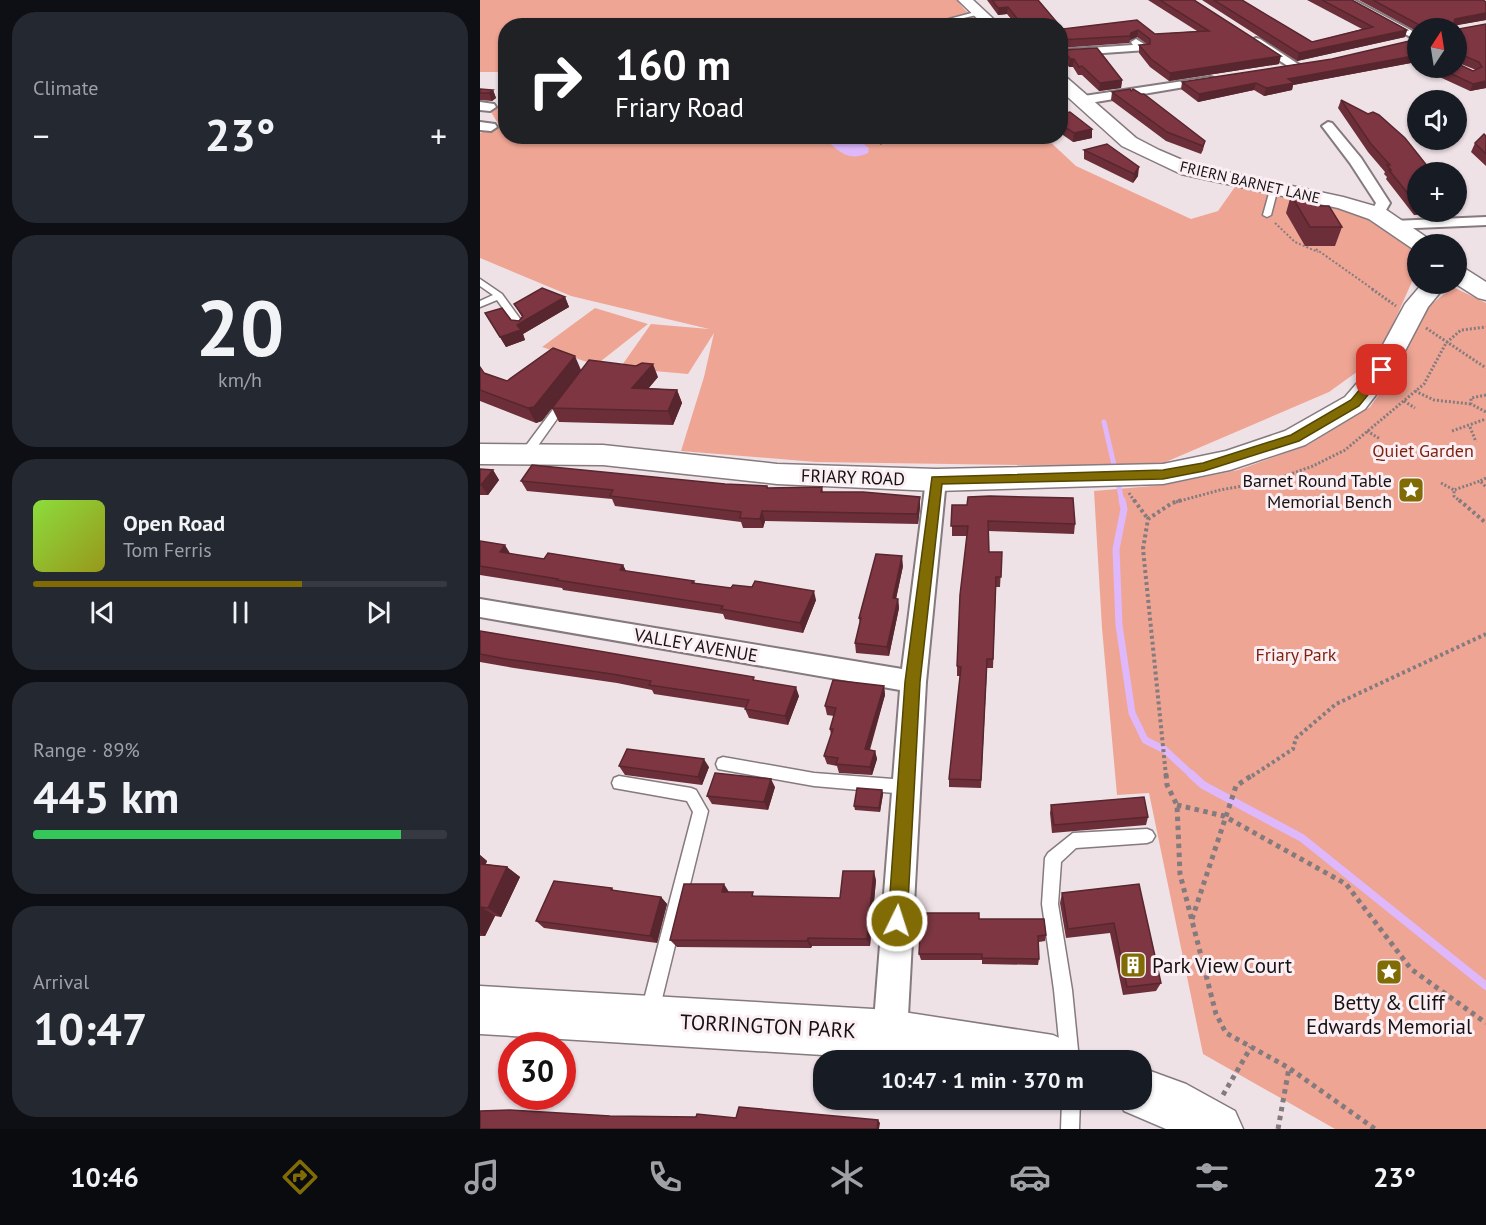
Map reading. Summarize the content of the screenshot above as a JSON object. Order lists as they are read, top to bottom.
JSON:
{
  "streets": {
    "street": [
      "FRIERN BARNET LANE",
      "FRIARY ROAD",
      "VALLEY AVENUE",
      "TORRINGTON PARK"
    ]
  },
  "parks": ["Quiet Garden", "Friary Park"],
  "places": {
    "place": ["Barnet Round Table Memorial Bench", "Betty & Cliff Edwards Memorial"],
    "building": ["Park View Court"]
  },
  "north": "top",
  "page": {
    "tile": [
      "Climate",
      ["20", "km/h"],
      ["Range · 89%", "445 km"],
      ["Arrival", "10:47"]
    ],
    "map_buttons": ["+", "−"],
    "turn": ["160 m", "Friary Road"],
    "heat": ["−", "23°", "+"],
    "song": ["Open Road", "Tom Ferris"],
    "limit": "30",
    "trip": "10:47 · 1 min · 370 m",
    "tabs": ["10:46", "23°"]
  }
}
